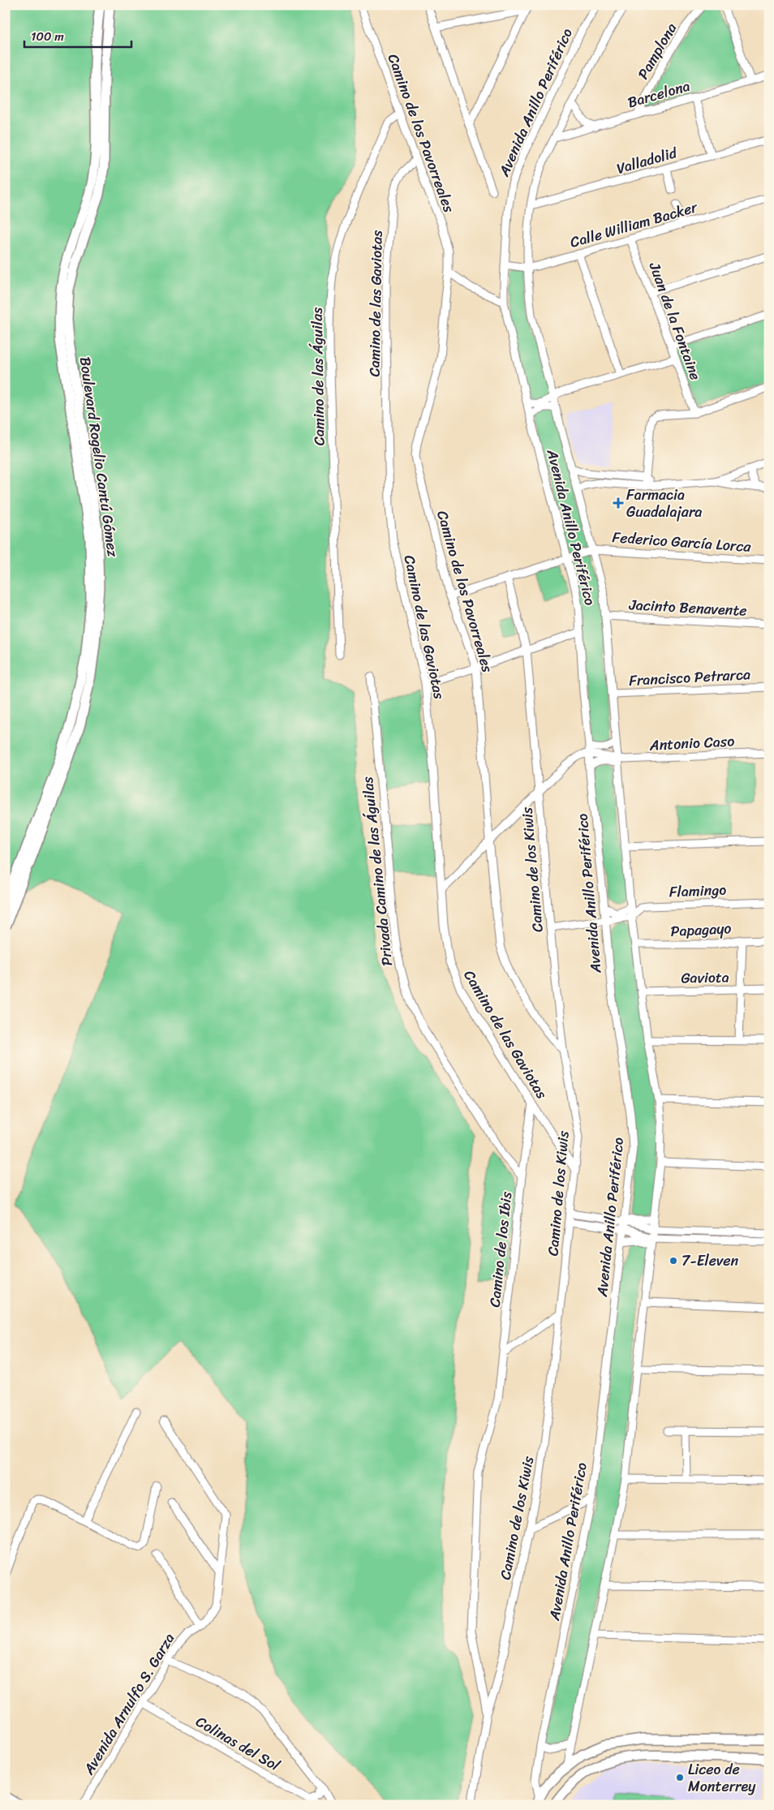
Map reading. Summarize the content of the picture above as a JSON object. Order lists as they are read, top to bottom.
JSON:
{
  "streets": {
    "main road": ["Boulevard Rogelio Cantú Gómez"],
    "street": [
      "Pamplona",
      "Barcelona",
      "Avenida Anillo Periférico",
      "Camino de los Pavorreales",
      "Valladolid",
      "Calle William Backer",
      "Camino de las Gaviotas",
      "Juan de la Fontaine",
      "Camino de las Águilas",
      "Federico García Lorca",
      "Jacinto Benavente",
      "Francisco Petrarca",
      "Antonio Caso",
      "Camino de los Kiwis",
      "Privada Camino de las Águilas",
      "Flamingo",
      "Papagayo",
      "Gaviota",
      "Camino de los Ibis",
      "Avenida Arnulfo S. Garza",
      "Colinas del Sol"
    ]
  },
  "crossings": [
    ["Pamplona", "Barcelona"],
    ["Barcelona", "Avenida Anillo Periférico"],
    ["Avenida Anillo Periférico", "Valladolid"],
    ["Avenida Anillo Periférico", "Calle William Backer"],
    ["Avenida Anillo Periférico", "Federico García Lorca"],
    ["Avenida Anillo Periférico", "Jacinto Benavente"],
    ["Avenida Anillo Periférico", "Francisco Petrarca"],
    ["Avenida Anillo Periférico", "Antonio Caso"],
    ["Avenida Anillo Periférico", "Flamingo"],
    ["Avenida Anillo Periférico", "Papagayo"],
    ["Avenida Anillo Periférico", "Gaviota"],
    ["Camino de los Pavorreales", "Camino de las Gaviotas"],
    ["Camino de los Pavorreales", "Camino de las Águilas"],
    ["Camino de los Pavorreales", "Federico García Lorca"],
    ["Camino de los Pavorreales", "Camino de los Kiwis"],
    ["Calle William Backer", "Juan de la Fontaine"],
    ["Camino de las Gaviotas", "Camino de los Kiwis"],
    ["Camino de las Gaviotas", "Camino de los Ibis"],
    ["Federico García Lorca", "Camino de los Kiwis"],
    ["Camino de los Kiwis", "Camino de los Ibis"],
    ["Privada Camino de las Águilas", "Camino de los Ibis"],
    ["Avenida Arnulfo S. Garza", "Colinas del Sol"]
  ],
  "places": {
    "health": ["Farmacia Guadalajara"],
    "other": ["7-Eleven", "Liceo de Monterrey"]
  },
  "scale_bar": "100 m"
}
